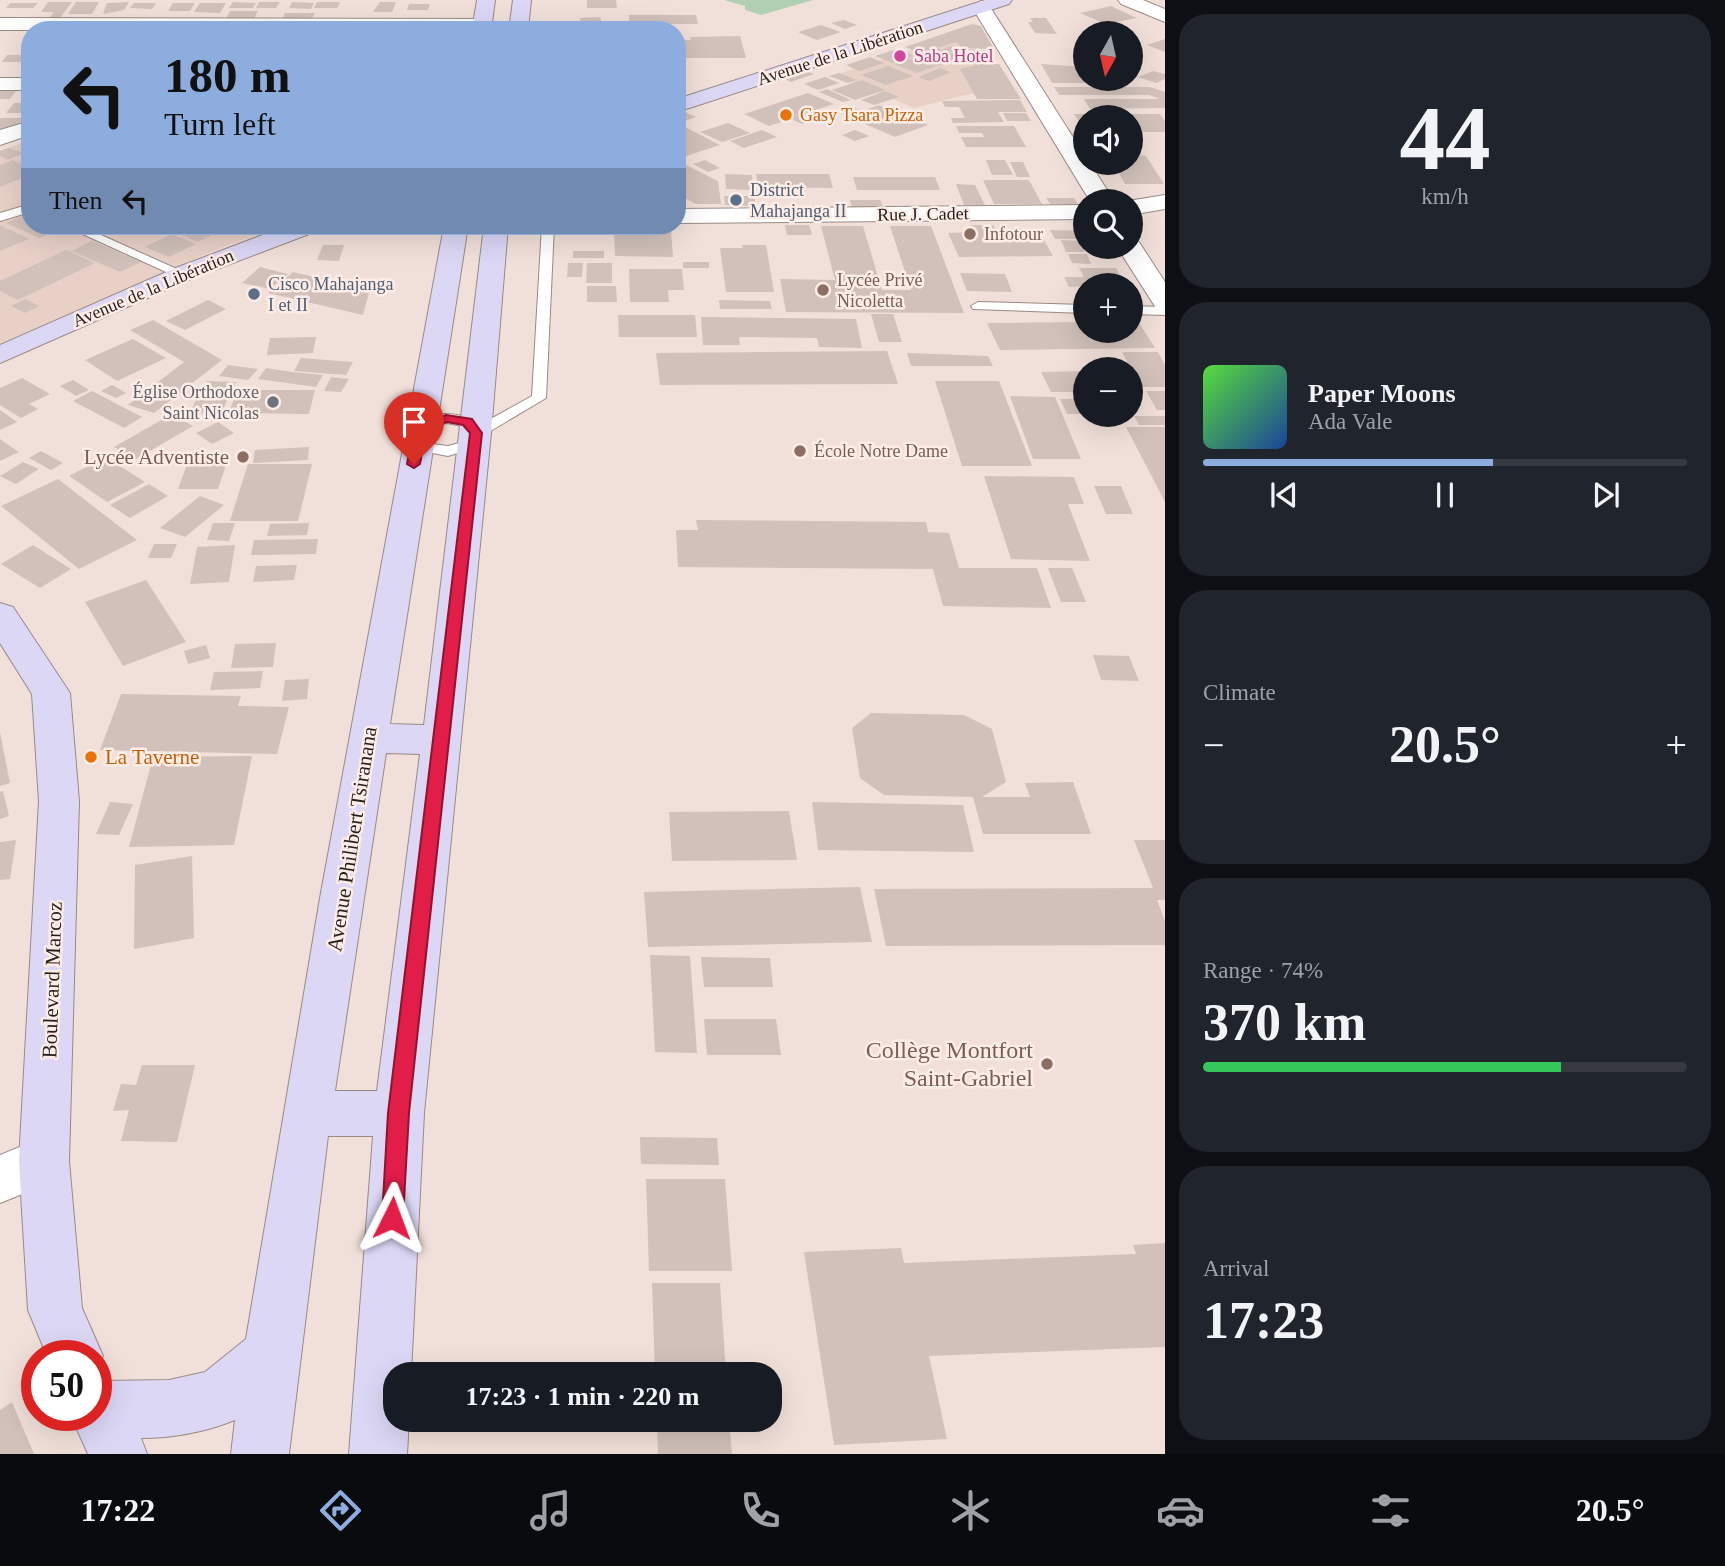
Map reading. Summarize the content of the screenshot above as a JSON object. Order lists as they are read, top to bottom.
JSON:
{
  "streets": {
    "main road": ["Avenue de la Libération", "Avenue Philibert Tsiranana", "Boulevard Marcoz"],
    "street": ["Rue J. Cadet"]
  },
  "places": [
    "Saba Hotel",
    "Gasy Tsara Pizza",
    "District Mahajanga II",
    "Infotour",
    "Lycée Privé Nicoletta",
    "Cisco Mahajanga I et II",
    "Église Orthodoxe Saint Nicolas",
    "École Notre Dame",
    "Lycée Adventiste",
    "La Taverne",
    "Collège Montfort Saint-Gabriel"
  ],
  "north": "bottom",
  "page": {
    "tile": [
      ["44", "km/h"],
      "Climate",
      ["Range · 74%", "370 km"],
      ["Arrival", "17:23"]
    ],
    "map_buttons": ["+", "−"],
    "turn": ["180 m", "Turn left"],
    "then": "Then",
    "song": ["Paper Moons", "Ada Vale"],
    "heat": ["−", "20.5°", "+"],
    "limit": "50",
    "trip": "17:23 · 1 min · 220 m",
    "tabs": ["17:22", "20.5°"]
  }
}
